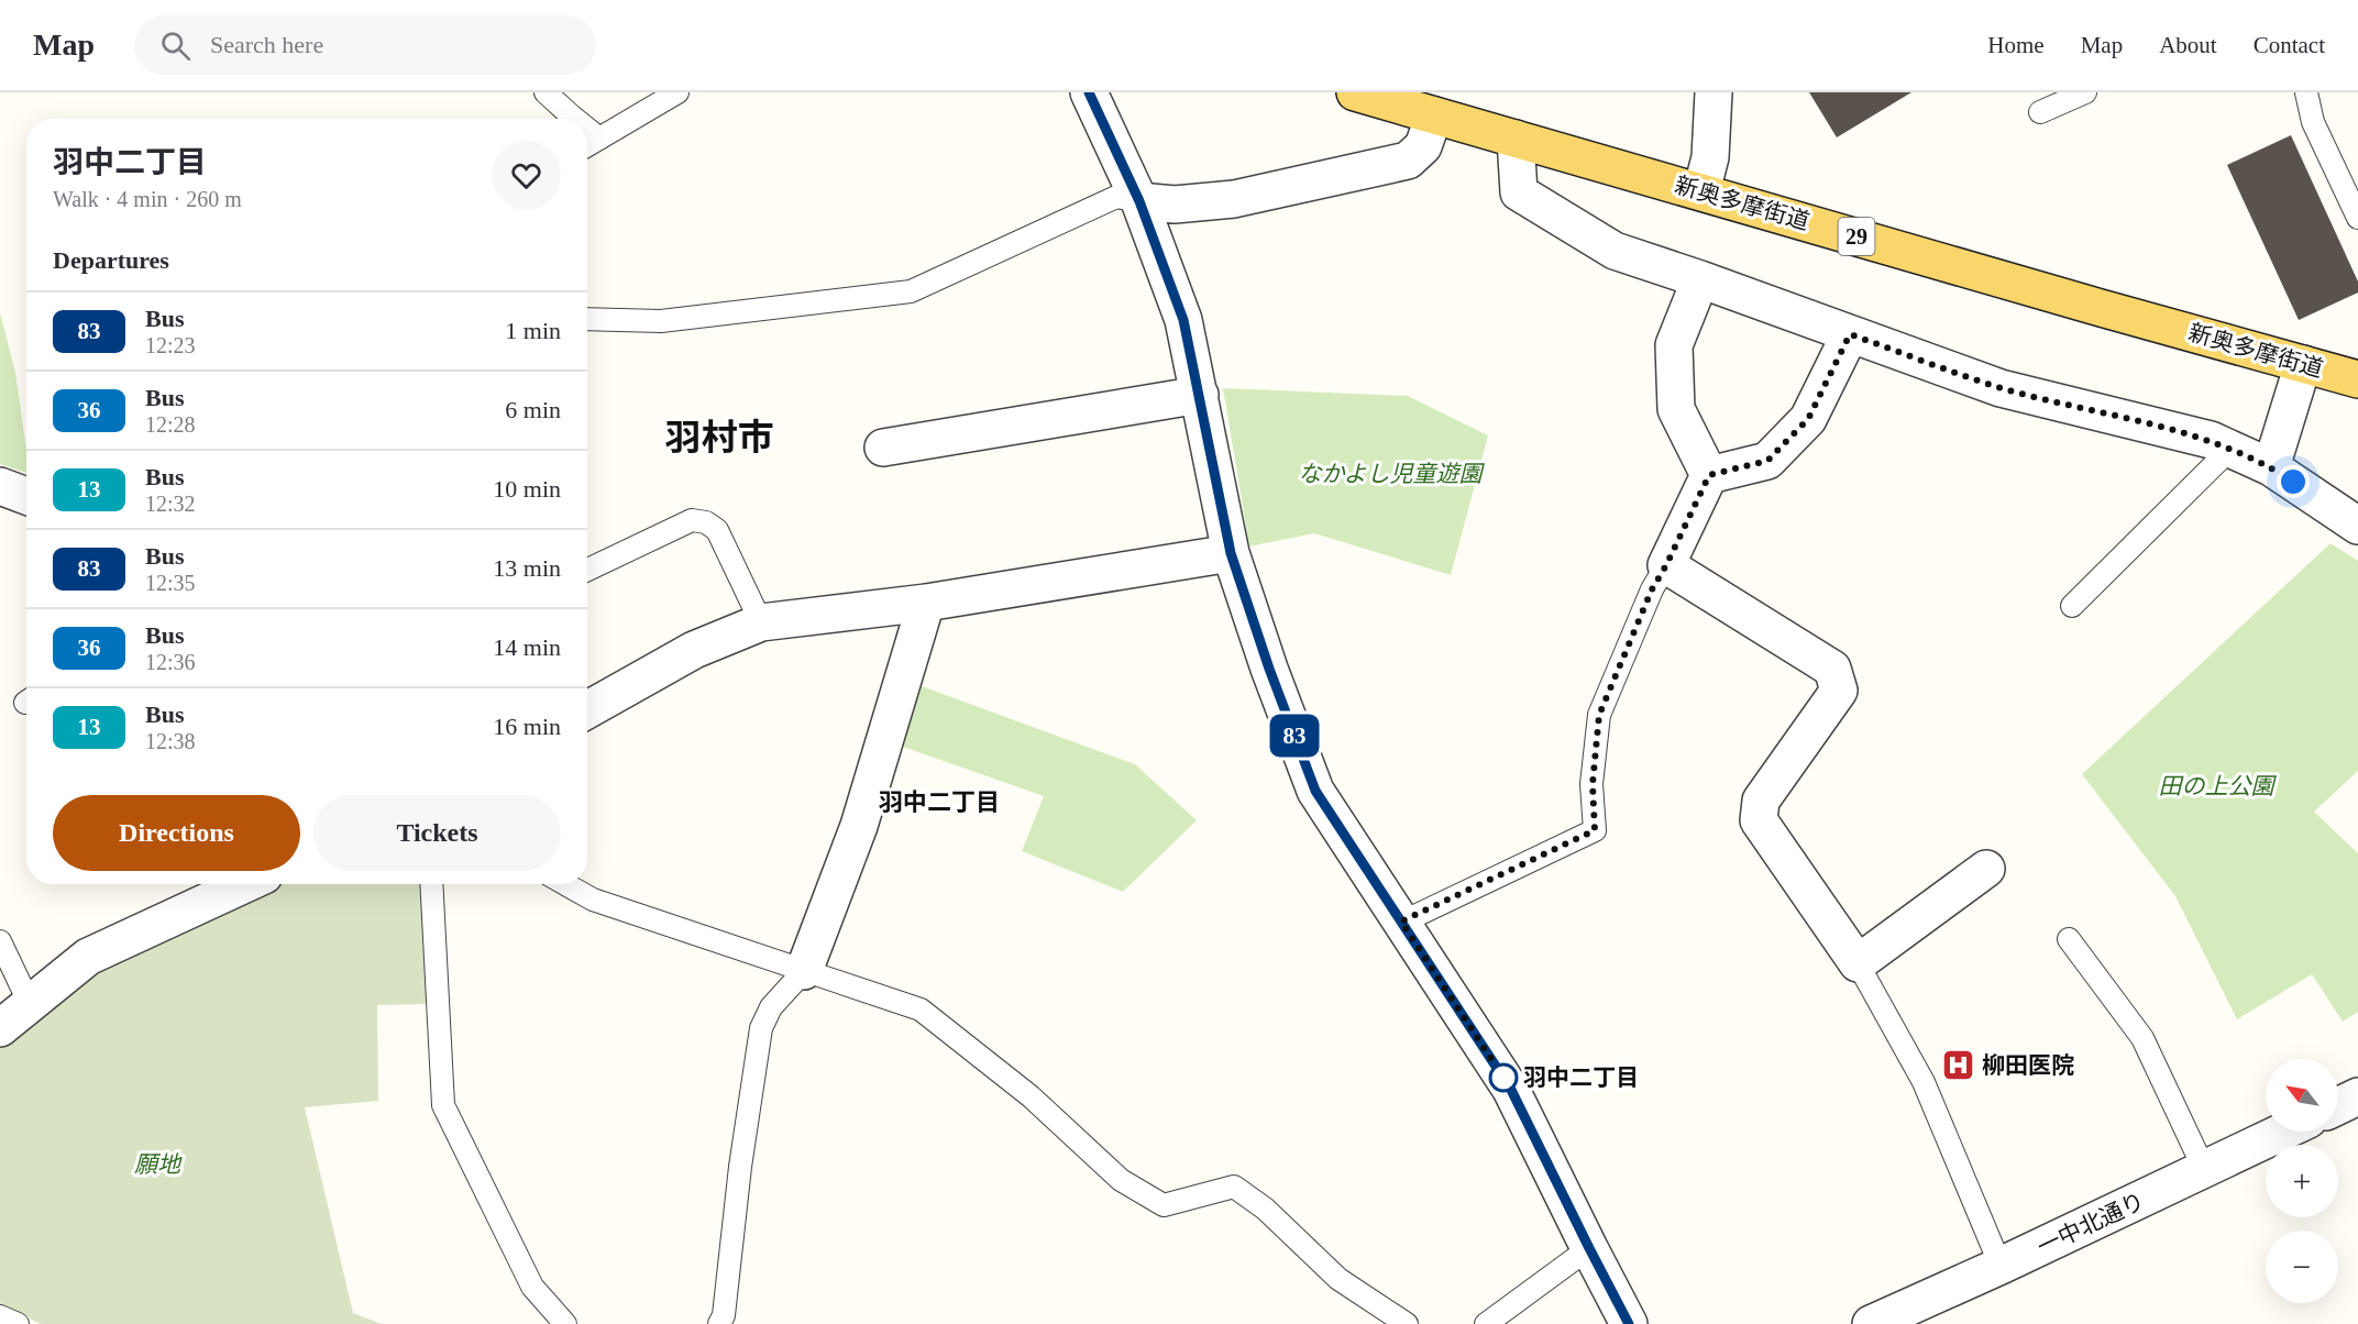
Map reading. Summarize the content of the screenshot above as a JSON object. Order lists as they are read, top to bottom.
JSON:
{
  "streets": {
    "main road": ["新奥多摩街道", "29"],
    "street": ["一中北通り"]
  },
  "districts": ["羽村市", "羽中二丁目"],
  "parks": ["なかよし児童遊園", "田の上公園", "願地"],
  "places": {
    "hospital": ["柳田医院"],
    "other": ["羽中二丁目"]
  },
  "lines": ["bus line 83"],
  "north": "top left",
  "page": {
    "header": "Map",
    "search": "Search here",
    "nav": [
      "Home",
      "Map",
      "About",
      "Contact"
    ],
    "on_map": "83",
    "heading": [
      ["羽中二丁目", "Walk · 4 min · 260 m"],
      "Departures"
    ],
    "list": [
      {
        "mark": "83",
        "name": "Bus",
        "note": "12:23",
        "value": "1 min"
      },
      {
        "mark": "36",
        "name": "Bus",
        "note": "12:28",
        "value": "6 min"
      },
      {
        "mark": "13",
        "name": "Bus",
        "note": "12:32",
        "value": "10 min"
      },
      {
        "mark": "83",
        "name": "Bus",
        "note": "12:35",
        "value": "13 min"
      },
      {
        "mark": "36",
        "name": "Bus",
        "note": "12:36",
        "value": "14 min"
      },
      {
        "mark": "13",
        "name": "Bus",
        "note": "12:38",
        "value": "16 min"
      }
    ],
    "buttons": ["Directions", "Tickets"],
    "map_buttons": ["+", "−"]
  }
}
